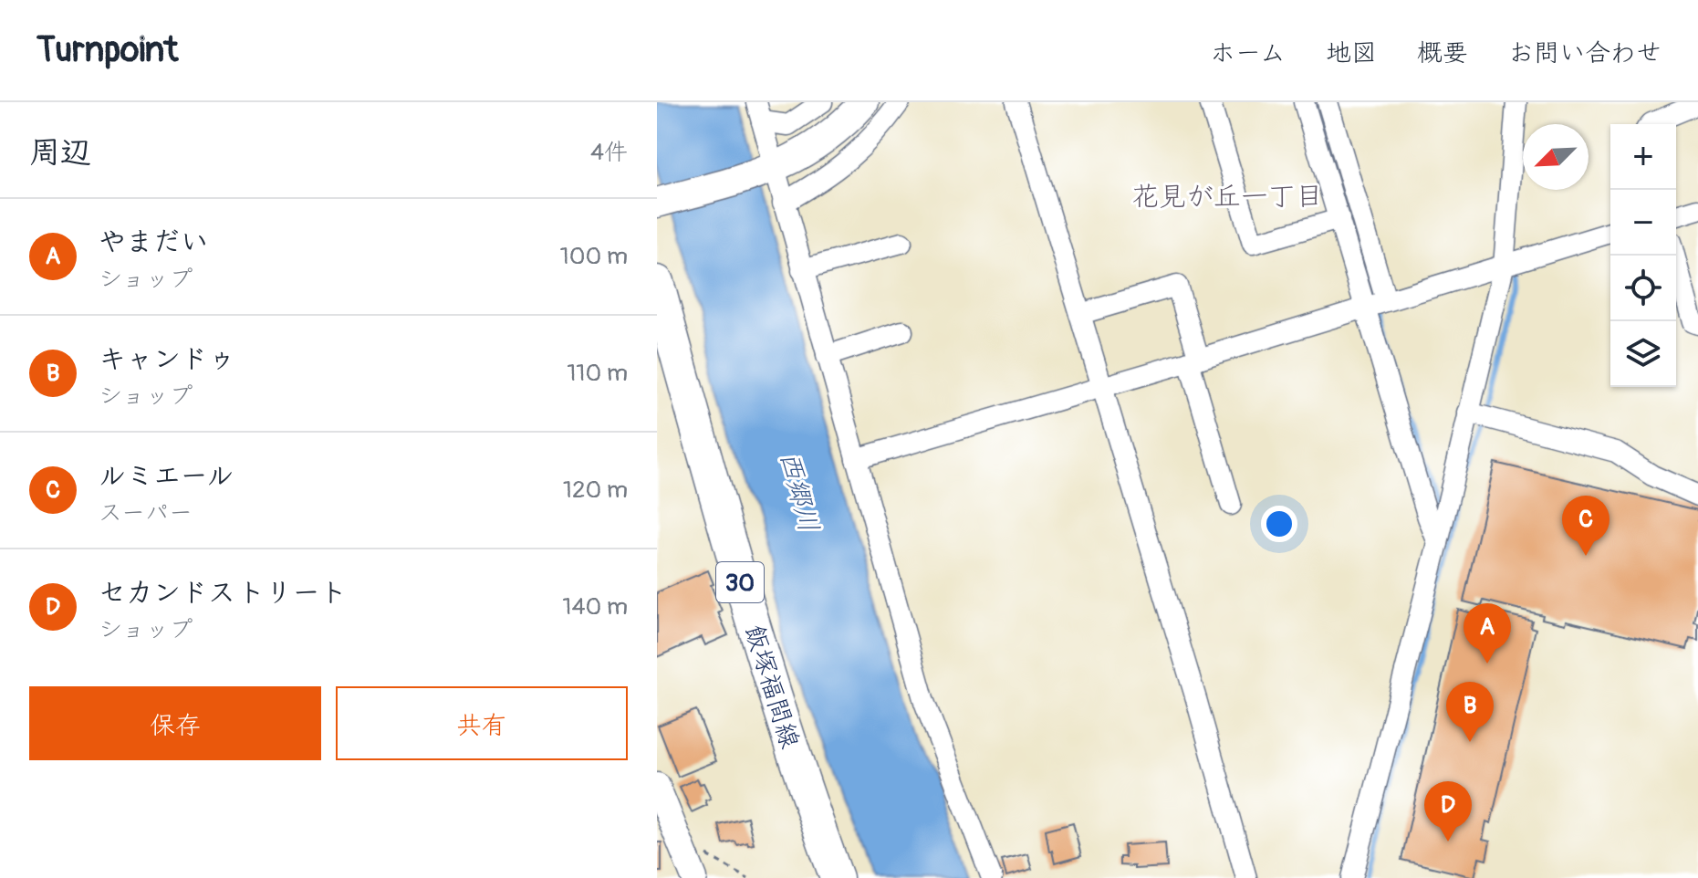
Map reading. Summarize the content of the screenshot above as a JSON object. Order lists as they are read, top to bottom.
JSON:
{
  "streets": {
    "main road": ["30", "飯塚福間線"]
  },
  "districts": ["花見が丘一丁目"],
  "water": ["西郷川"],
  "north": "bottom left",
  "page": {
    "header": "Turnpoint",
    "nav": [
      "ホーム",
      "地図",
      "概要",
      "お問い合わせ"
    ],
    "heading": ["周辺", "4件"],
    "map_buttons": ["+", "−"],
    "list": [
      {
        "mark": "A",
        "name": "やまだい",
        "note": "ショップ",
        "value": "100 m"
      },
      {
        "mark": "B",
        "name": "キャンドゥ",
        "note": "ショップ",
        "value": "110 m"
      },
      {
        "mark": "C",
        "name": "ルミエール",
        "note": "スーパー",
        "value": "120 m"
      },
      {
        "mark": "D",
        "name": "セカンドストリート",
        "note": "ショップ",
        "value": "140 m"
      }
    ],
    "pins": [
      "C",
      "A",
      "B",
      "D"
    ],
    "buttons": ["保存", "共有"]
  }
}
